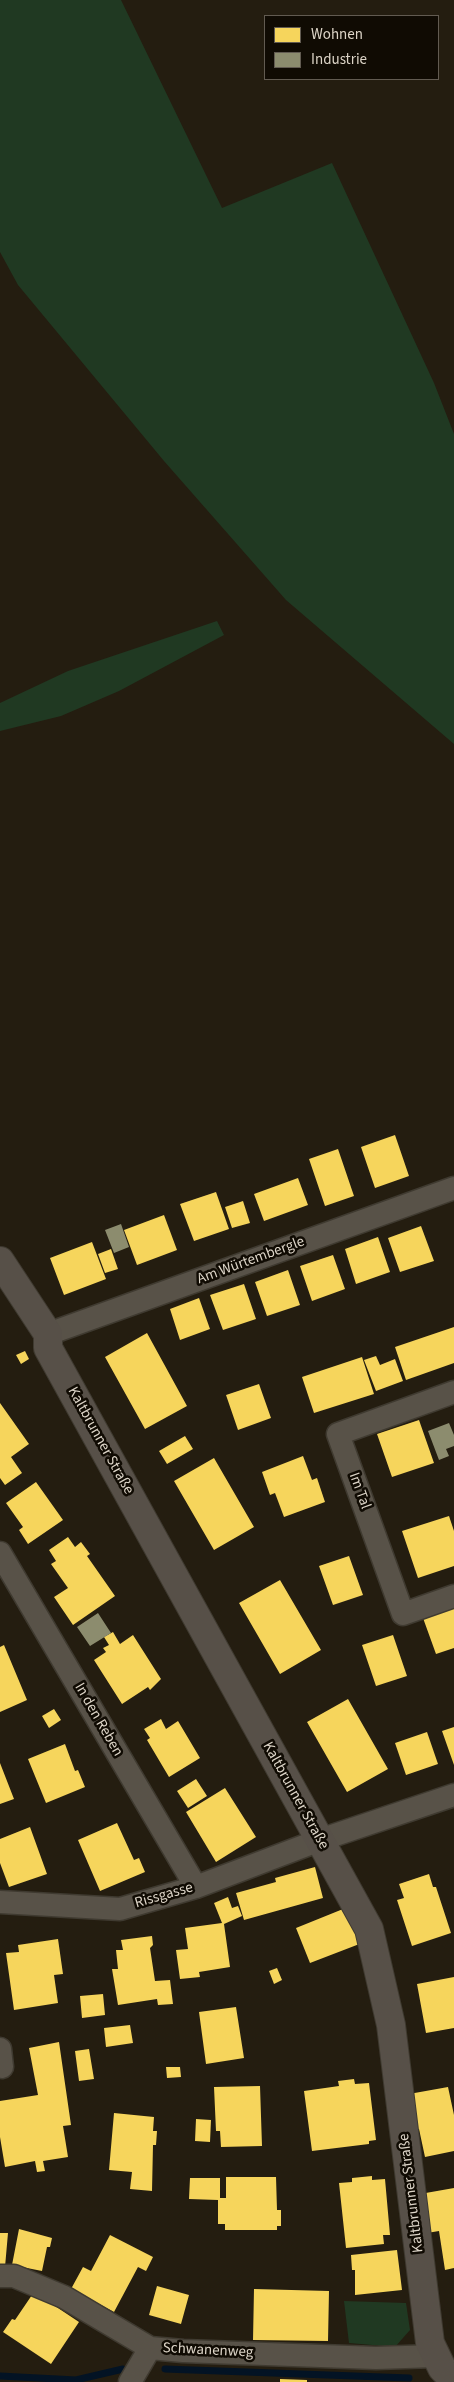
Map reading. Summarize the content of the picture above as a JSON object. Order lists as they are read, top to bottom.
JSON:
{
  "streets": {
    "street": [
      "Am Würtembergle",
      "Kaltbrunner Straße",
      "Im Tal",
      "In den Reben",
      "Rissgasse",
      "Schwanenweg"
    ]
  },
  "crossings": [
    ["Am Würtembergle", "Kaltbrunner Straße"],
    ["Kaltbrunner Straße", "Rissgasse"],
    ["Kaltbrunner Straße", "Schwanenweg"],
    ["In den Reben", "Rissgasse"]
  ],
  "legend": ["Wohnen", "Industrie"]
}
